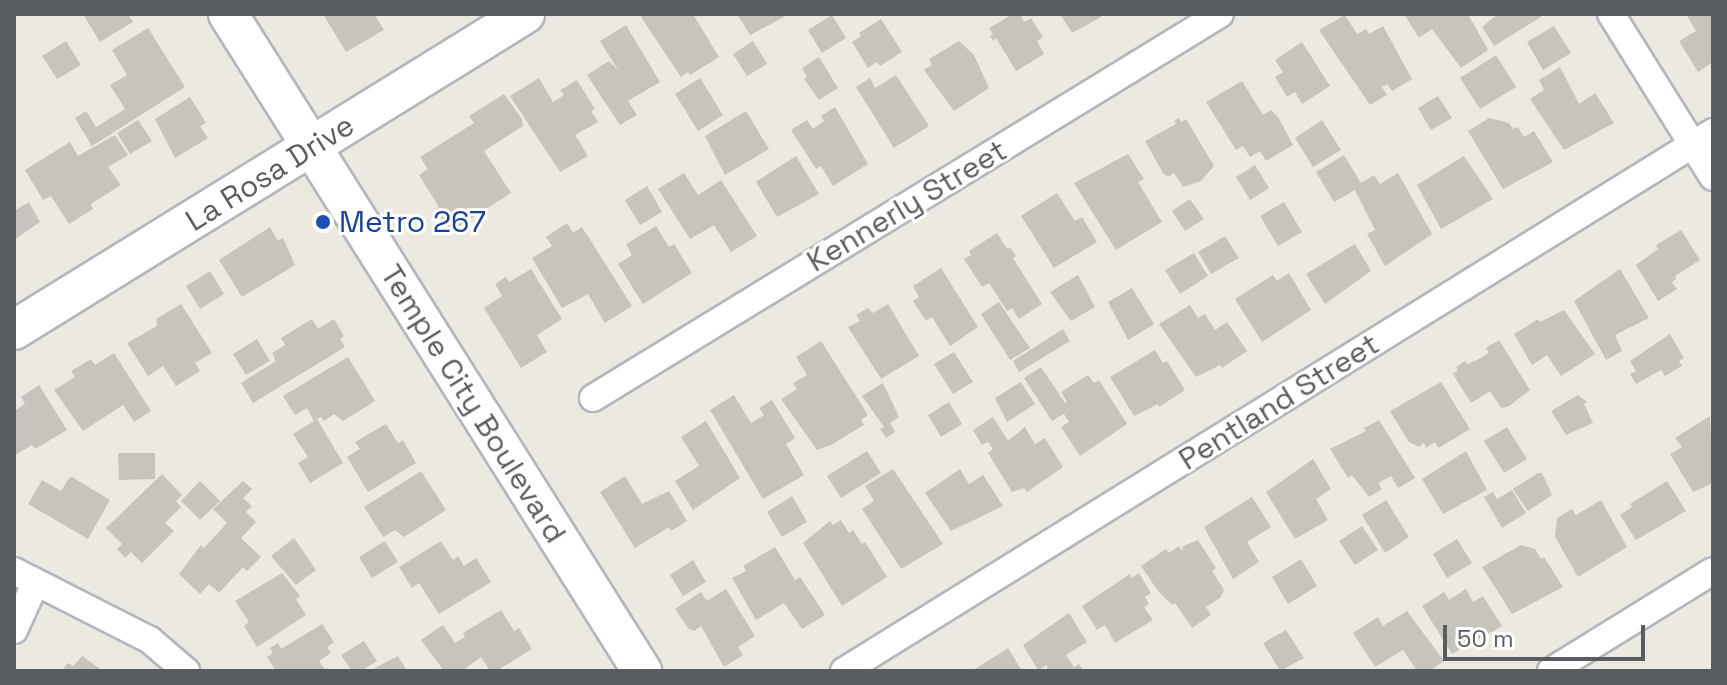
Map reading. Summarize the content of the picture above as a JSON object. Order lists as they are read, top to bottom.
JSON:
{
  "streets": {
    "main road": ["La Rosa Drive", "Temple City Boulevard"],
    "street": ["Kennerly Street", "Pentland Street"]
  },
  "crossings": [
    ["La Rosa Drive", "Temple City Boulevard"]
  ],
  "places": ["Metro 267"],
  "scale_bar": "50 m"
}
